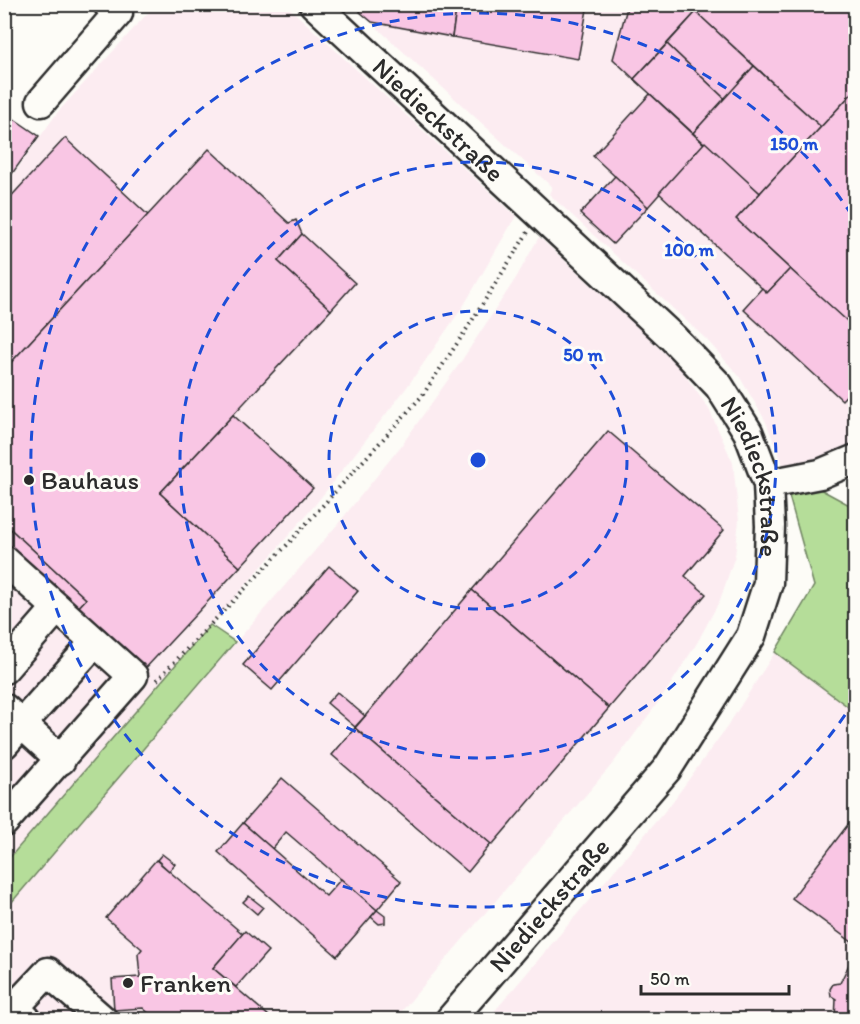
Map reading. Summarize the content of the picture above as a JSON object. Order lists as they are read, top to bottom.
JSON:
{
  "streets": {
    "street": ["Niedieckstraße"]
  },
  "places": ["Bauhaus", "Franken"],
  "scale_bar": "50 m",
  "rings": ["150 m", "100 m", "50 m"]
}
